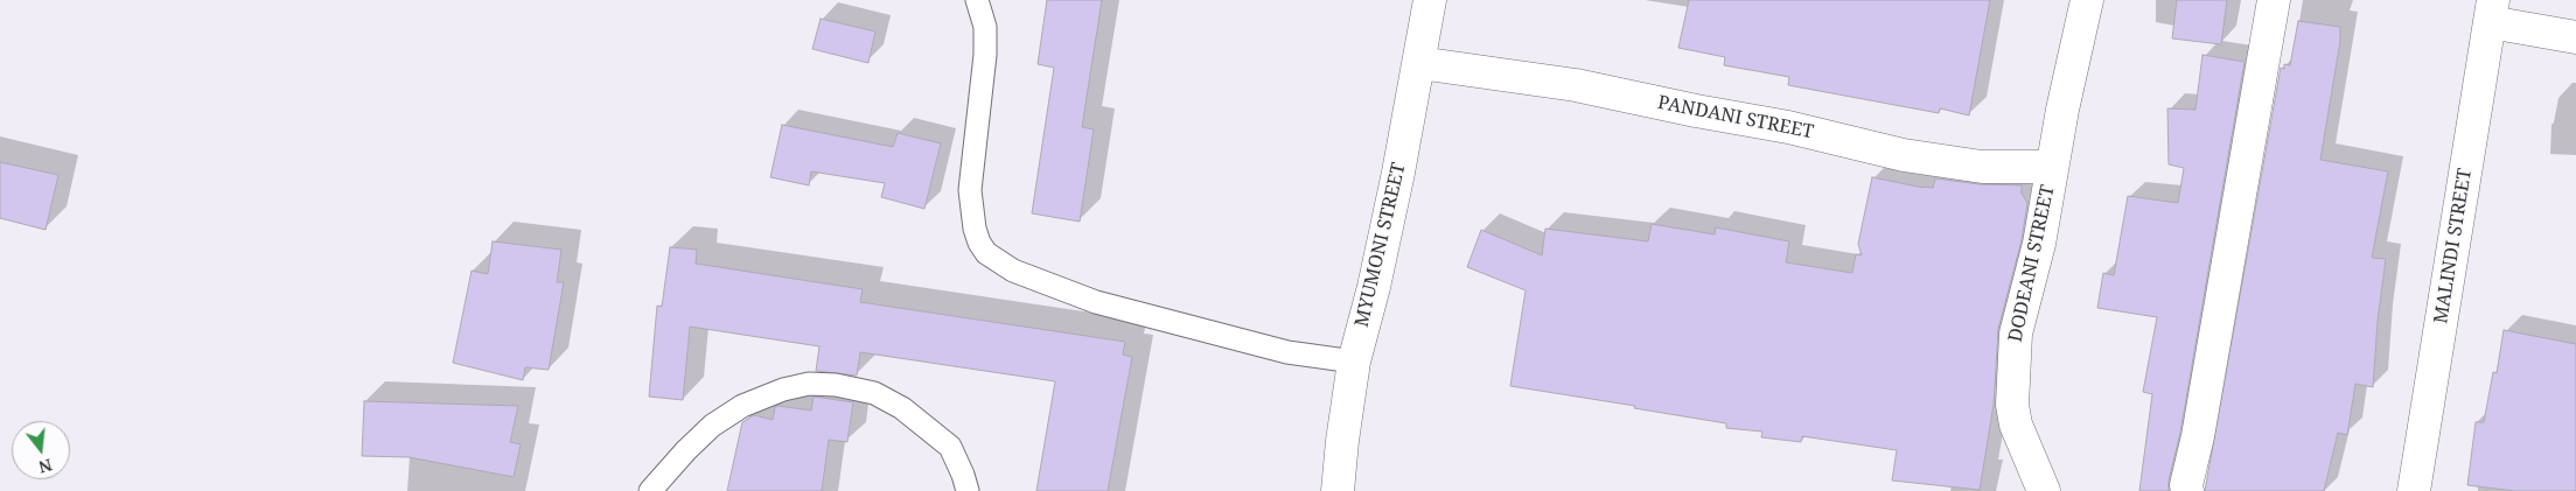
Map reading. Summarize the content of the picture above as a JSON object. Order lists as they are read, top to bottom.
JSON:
{
  "streets": {
    "street": [
      "PANDANI STREET",
      "MYUMONI STREET",
      "MALINDI STREET",
      "DODEANI STREET"
    ]
  },
  "crossings": [
    ["PANDANI STREET", "MYUMONI STREET"],
    ["PANDANI STREET", "DODEANI STREET"]
  ],
  "north": "bottom"
}
